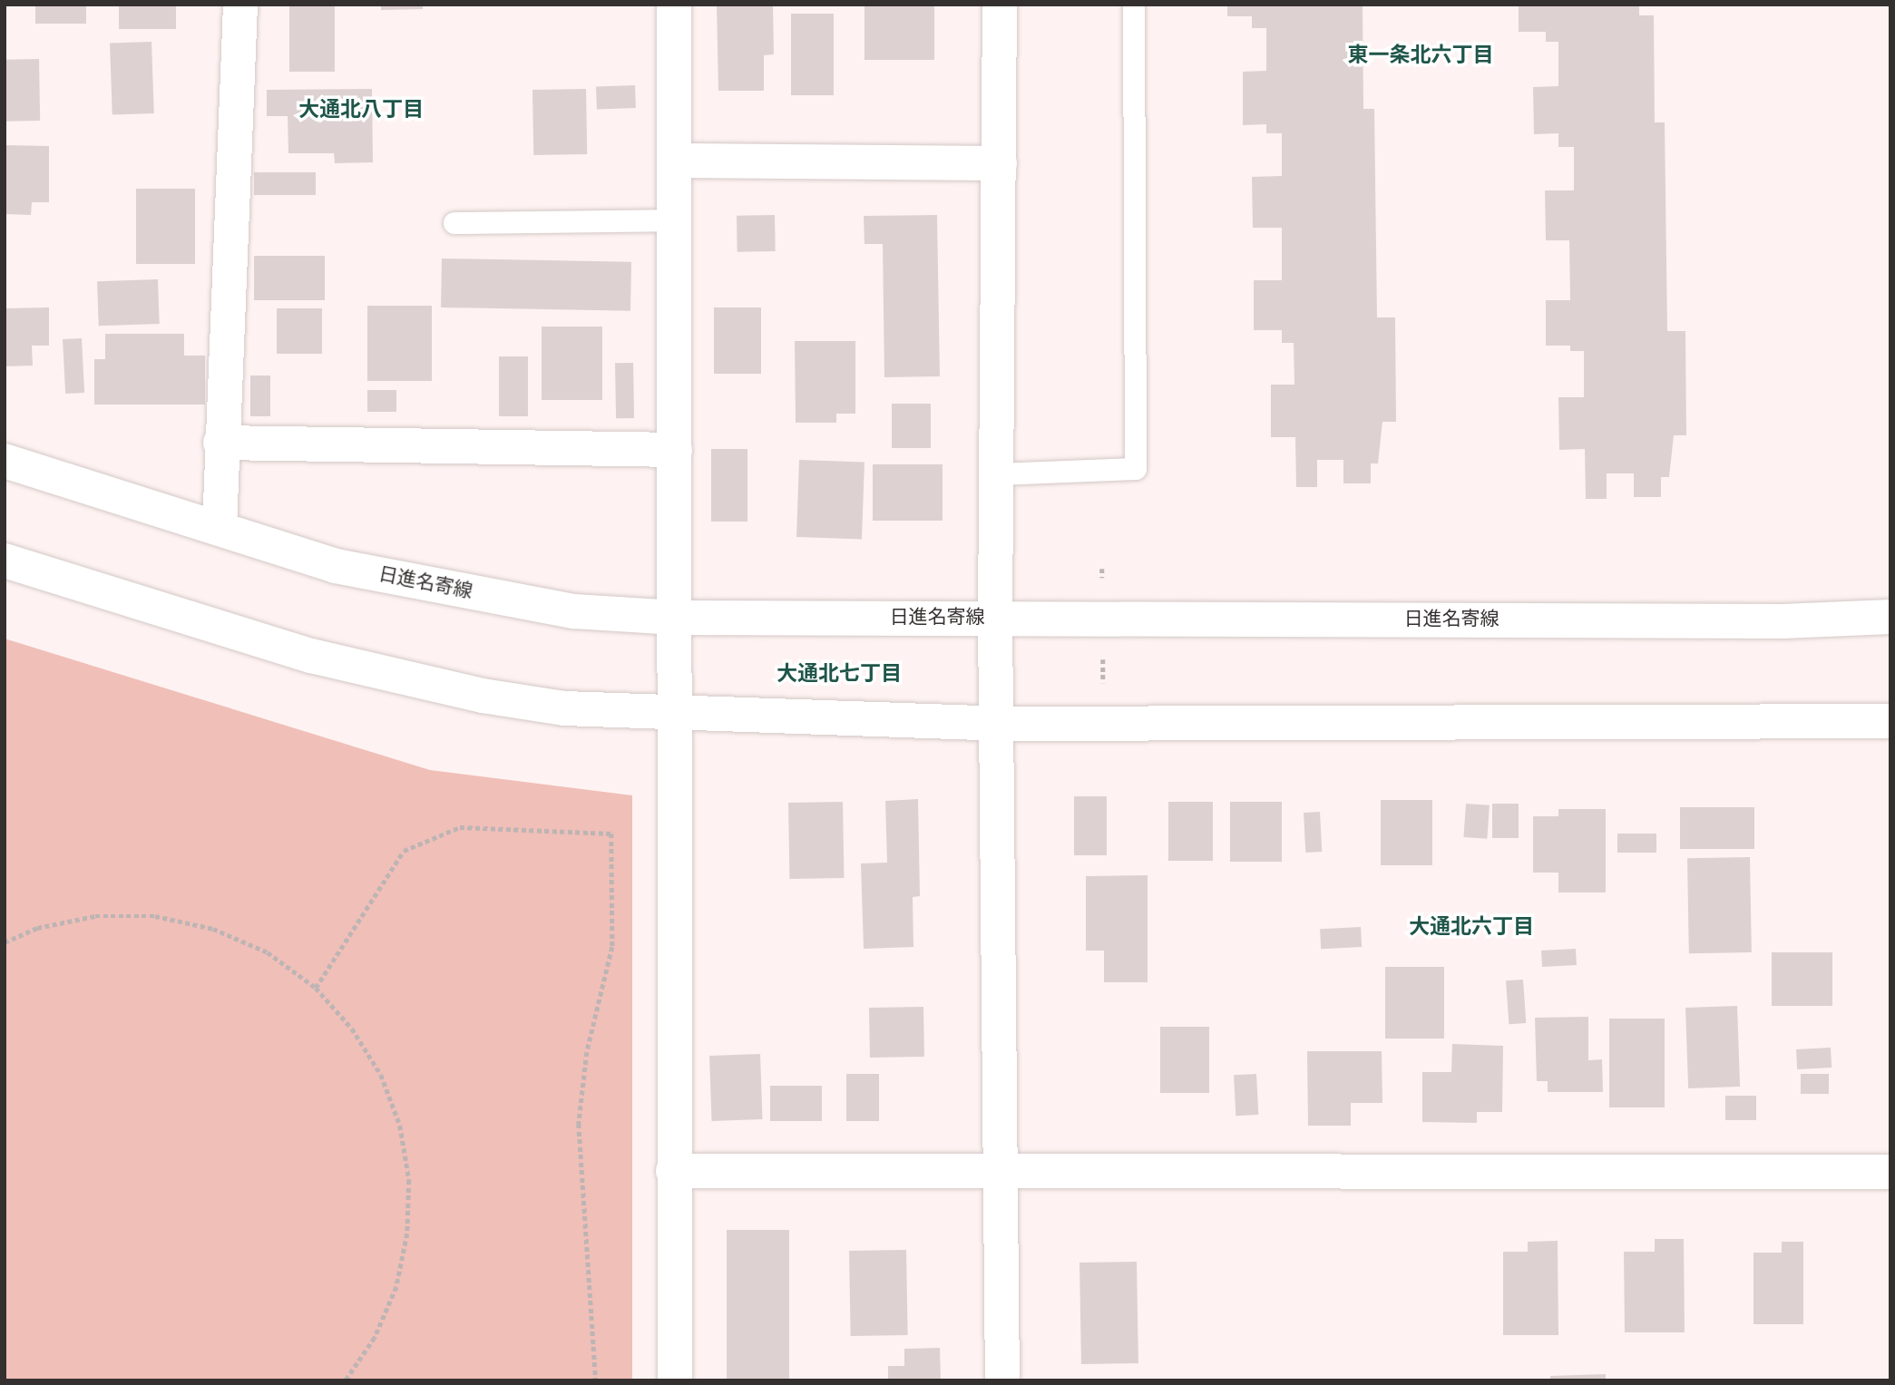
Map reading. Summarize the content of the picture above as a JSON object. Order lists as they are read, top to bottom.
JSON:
{
  "streets": {
    "street": ["日進名寄線"]
  },
  "districts": [
    "東一条北六丁目",
    "大通北八丁目",
    "大通北七丁目",
    "大通北六丁目"
  ]
}
